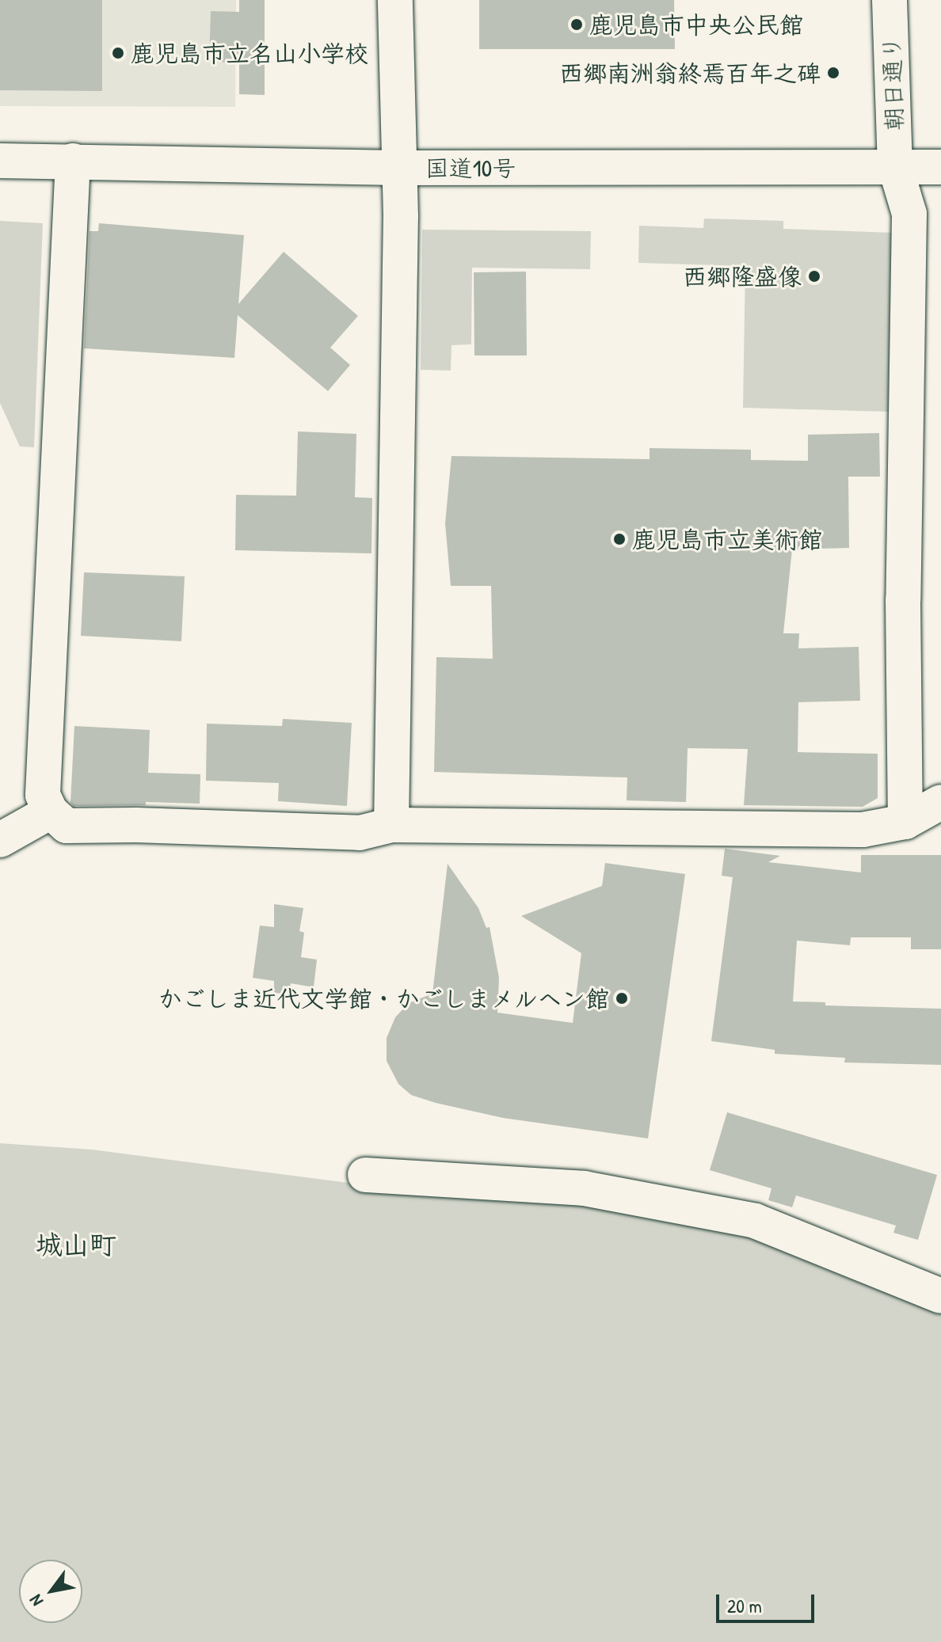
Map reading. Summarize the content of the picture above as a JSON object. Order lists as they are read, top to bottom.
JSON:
{
  "streets": {
    "main road": ["朝日通り", "国道10号"]
  },
  "crossings": [
    ["朝日通り", "国道10号"]
  ],
  "districts": ["城山町"],
  "places": [
    "鹿児島市中央公民館",
    "鹿児島市立名山小学校",
    "西郷南洲翁終焉百年之碑",
    "西郷隆盛像",
    "鹿児島市立美術館",
    "かごしま近代文学館・かごしまメルヘン館"
  ],
  "scale_bar": "20 m",
  "north": "bottom left"
}
